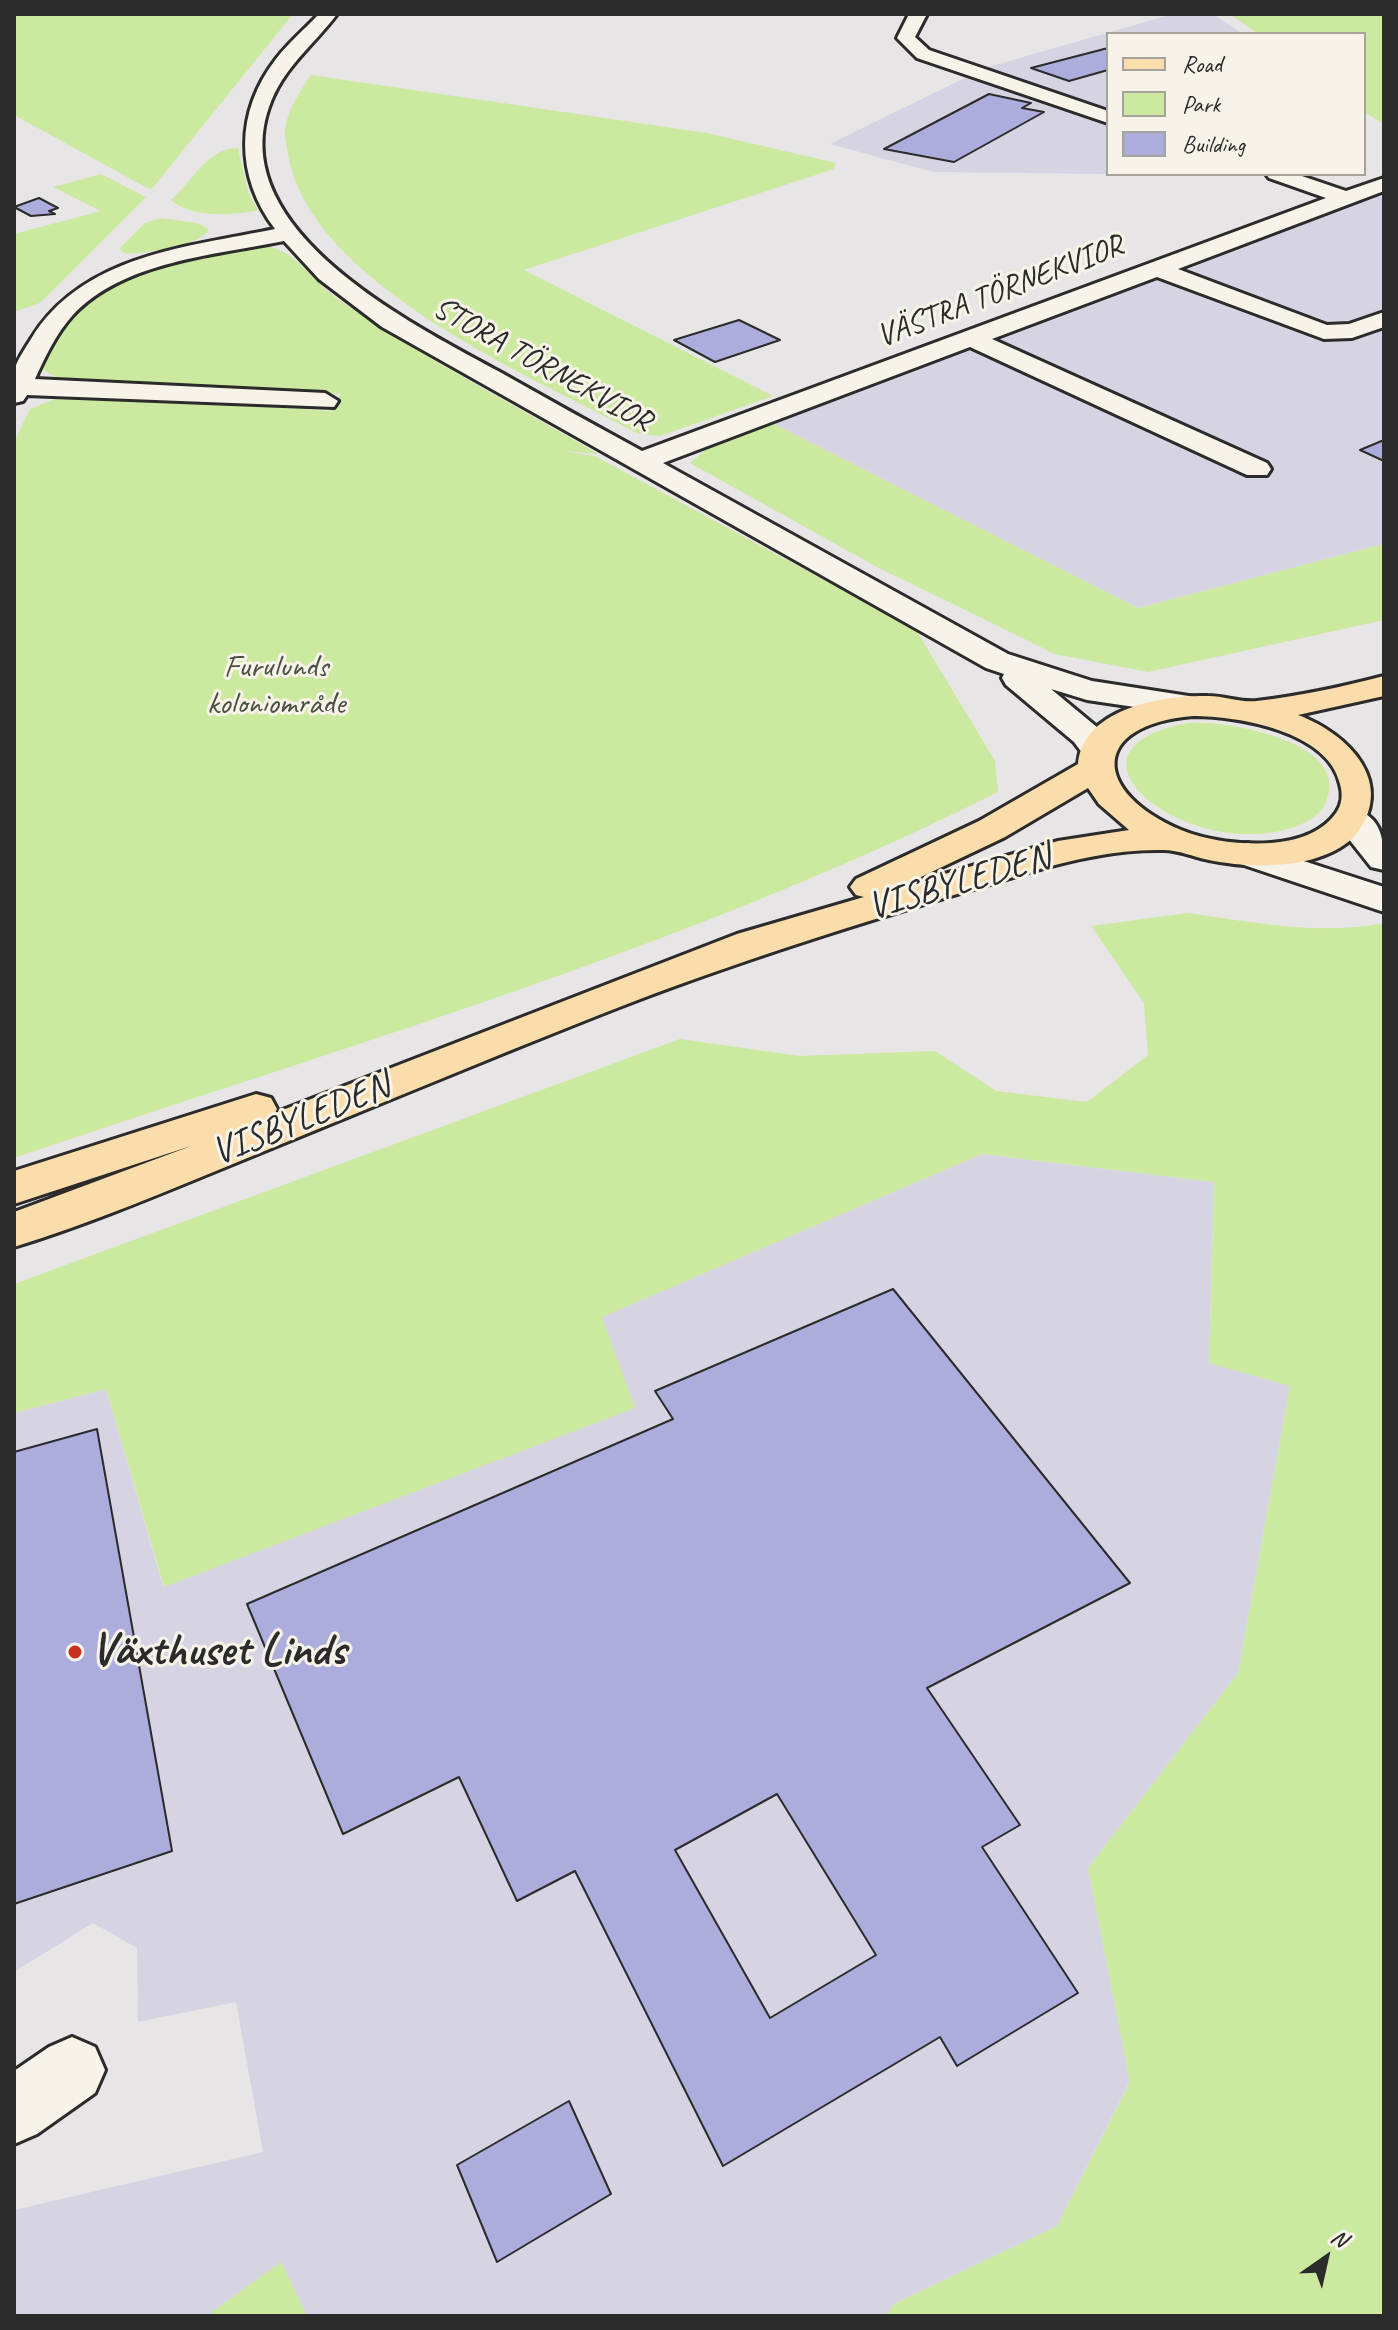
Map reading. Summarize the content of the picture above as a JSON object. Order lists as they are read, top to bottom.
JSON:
{
  "streets": {
    "main road": ["VISBYLEDEN"],
    "street": ["VÄSTRA TÖRNEKVIOR", "STORA TÖRNEKVIOR"]
  },
  "crossings": [
    ["VÄSTRA TÖRNEKVIOR", "STORA TÖRNEKVIOR"]
  ],
  "parks": ["Furulunds koloniområde"],
  "places": ["Växthuset Linds"],
  "legend": ["Road", "Park", "Building"],
  "north": "top right"
}
